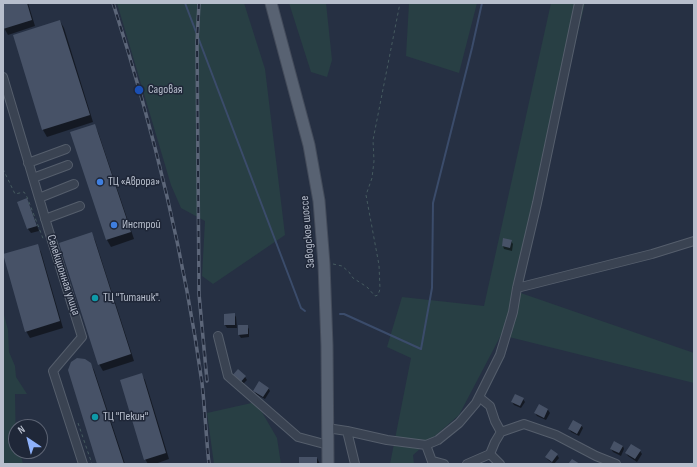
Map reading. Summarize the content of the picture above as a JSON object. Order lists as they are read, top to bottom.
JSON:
{
  "streets": {
    "main road": ["Заводское шоссе"],
    "street": ["Селекционная улица"]
  },
  "places": [
    "Садовая",
    "ТЦ «Аврора»",
    "Инстрой",
    "ТЦ \"Титаник\".",
    "ТЦ \"Пекин\""
  ],
  "north": "top left"
}
